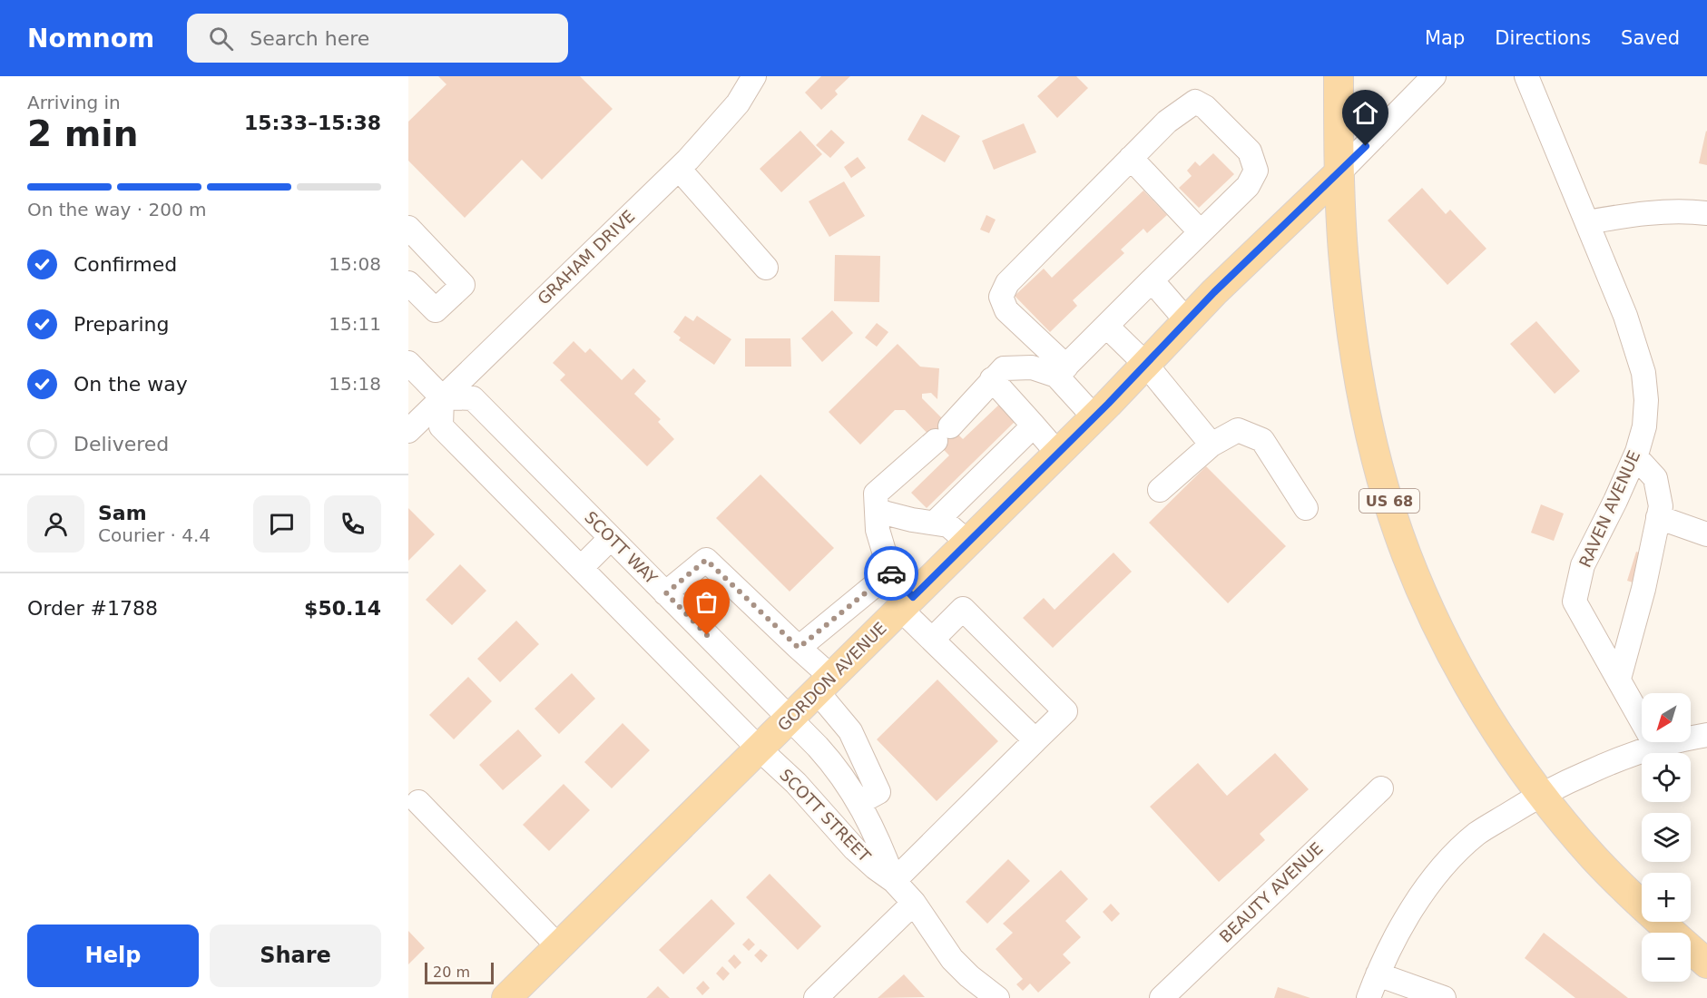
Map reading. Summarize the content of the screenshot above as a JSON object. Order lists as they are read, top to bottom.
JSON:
{
  "streets": {
    "main road": ["US 68", "GORDON AVENUE"],
    "street": [
      "GRAHAM DRIVE",
      "RAVEN AVENUE",
      "SCOTT WAY",
      "SCOTT STREET",
      "BEAUTY AVENUE"
    ]
  },
  "crossings": [
    ["GRAHAM DRIVE", "SCOTT WAY"],
    ["US 68", "GORDON AVENUE"],
    ["SCOTT WAY", "GORDON AVENUE"],
    ["SCOTT WAY", "SCOTT STREET"],
    ["GORDON AVENUE", "SCOTT STREET"]
  ],
  "scale_bar": "20 m",
  "north": "bottom left",
  "page": {
    "header": "Nomnom",
    "search": "Search here",
    "nav": ["Map", "Directions", "Saved"],
    "heading": ["2 min", "Arriving in", "15:33–15:38"],
    "panel": [
      "Sam",
      "Courier · 4.4",
      "Order #1788",
      "$50.14"
    ],
    "bar": "On the way · 200 m",
    "list": [
      ["Confirmed", "15:08"],
      ["Preparing", "15:11"],
      ["On the way", "15:18"],
      "Delivered"
    ],
    "map_buttons": ["+", "−"],
    "buttons": ["Help", "Share"],
    "scale": "20 m"
  }
}
